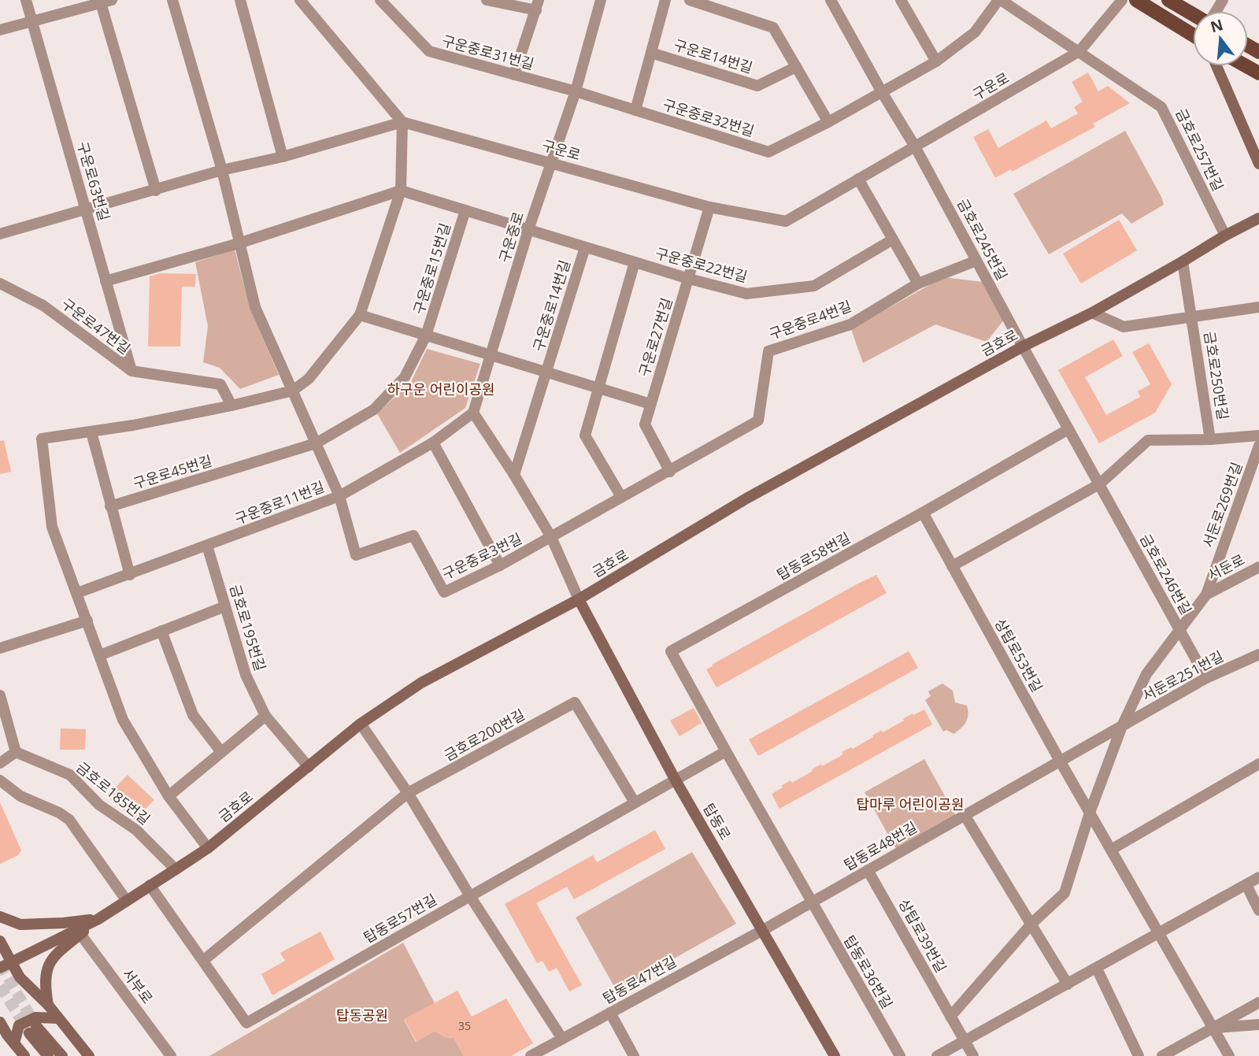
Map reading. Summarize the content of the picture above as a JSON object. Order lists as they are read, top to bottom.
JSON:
{
  "streets": {
    "street": [
      "구운중로31번길",
      "구운로14번길",
      "구운로",
      "구운중로32번길",
      "금호로257번길",
      "구운로63번길",
      "구운중로",
      "금호로245번길",
      "구운중로22번길",
      "구운중로15번길",
      "구운중로14번길",
      "구운중로4번길",
      "구운로47번길",
      "구운로27번길",
      "금호로",
      "금호로250번길",
      "구운로45번길",
      "구운중로11번길",
      "서둔로269번길",
      "구운중로3번길",
      "탑동로58번길",
      "서둔로",
      "금호로246번길",
      "금호로195번길",
      "상탑로53번길",
      "서둔로251번길",
      "금호로200번길",
      "금호로185번길",
      "탑동로",
      "탑동로48번길",
      "탑동로57번길",
      "상탑로39번길",
      "탑동로36번길",
      "탑동로47번길",
      "서부로"
    ]
  },
  "crossings": [
    ["구운중로31번길", "구운중로32번길"],
    ["구운중로31번길", "구운중로"],
    ["구운로14번길", "구운중로32번길"],
    ["구운로", "금호로257번길"],
    ["구운로", "구운중로"],
    ["구운로", "금호로245번길"],
    ["구운로", "구운로27번길"],
    ["구운중로32번길", "구운중로"],
    ["금호로257번길", "금호로"],
    ["구운로63번길", "구운로47번길"],
    ["구운중로", "구운중로22번길"],
    ["구운중로", "구운중로15번길"],
    ["구운중로", "구운중로14번길"],
    ["구운중로", "구운중로11번길"],
    ["금호로245번길", "구운중로4번길"],
    ["금호로245번길", "금호로"],
    ["금호로245번길", "금호로246번길"],
    ["구운중로22번길", "구운중로15번길"],
    ["구운중로22번길", "구운중로14번길"],
    ["구운중로22번길", "구운로27번길"],
    ["구운중로15번길", "구운중로14번길"],
    ["구운중로15번길", "구운로45번길"],
    ["구운중로14번길", "구운로27번길"],
    ["구운중로4번길", "구운로27번길"],
    ["구운중로4번길", "구운중로3번길"],
    ["금호로", "금호로250번길"],
    ["금호로", "금호로246번길"],
    ["금호로", "금호로195번길"],
    ["금호로", "금호로185번길"],
    ["금호로", "탑동로"],
    ["금호로", "탑동로57번길"],
    ["구운중로11번길", "구운중로3번길"],
    ["구운중로11번길", "금호로195번길"],
    ["서둔로269번길", "서둔로"],
    ["서둔로269번길", "금호로246번길"],
    ["서둔로269번길", "서둔로251번길"],
    ["탑동로58번길", "금호로246번길"],
    ["탑동로58번길", "상탑로53번길"],
    ["탑동로58번길", "탑동로48번길"],
    ["탑동로58번길", "탑동로36번길"],
    ["금호로246번길", "서둔로251번길"],
    ["상탑로53번길", "서둔로251번길"],
    ["상탑로53번길", "탑동로48번길"],
    ["서둔로251번길", "탑동로48번길"],
    ["금호로200번길", "탑동로57번길"],
    ["탑동로", "탑동로48번길"],
    ["탑동로", "탑동로57번길"],
    ["탑동로", "탑동로47번길"],
    ["탑동로48번길", "상탑로39번길"],
    ["탑동로48번길", "탑동로36번길"],
    ["탑동로48번길", "탑동로47번길"]
  ],
  "parks": ["하구운 어린이공원", "탑마루 어린이공원", "탑동공원"],
  "house_numbers": ["35"],
  "north": "top"
}
